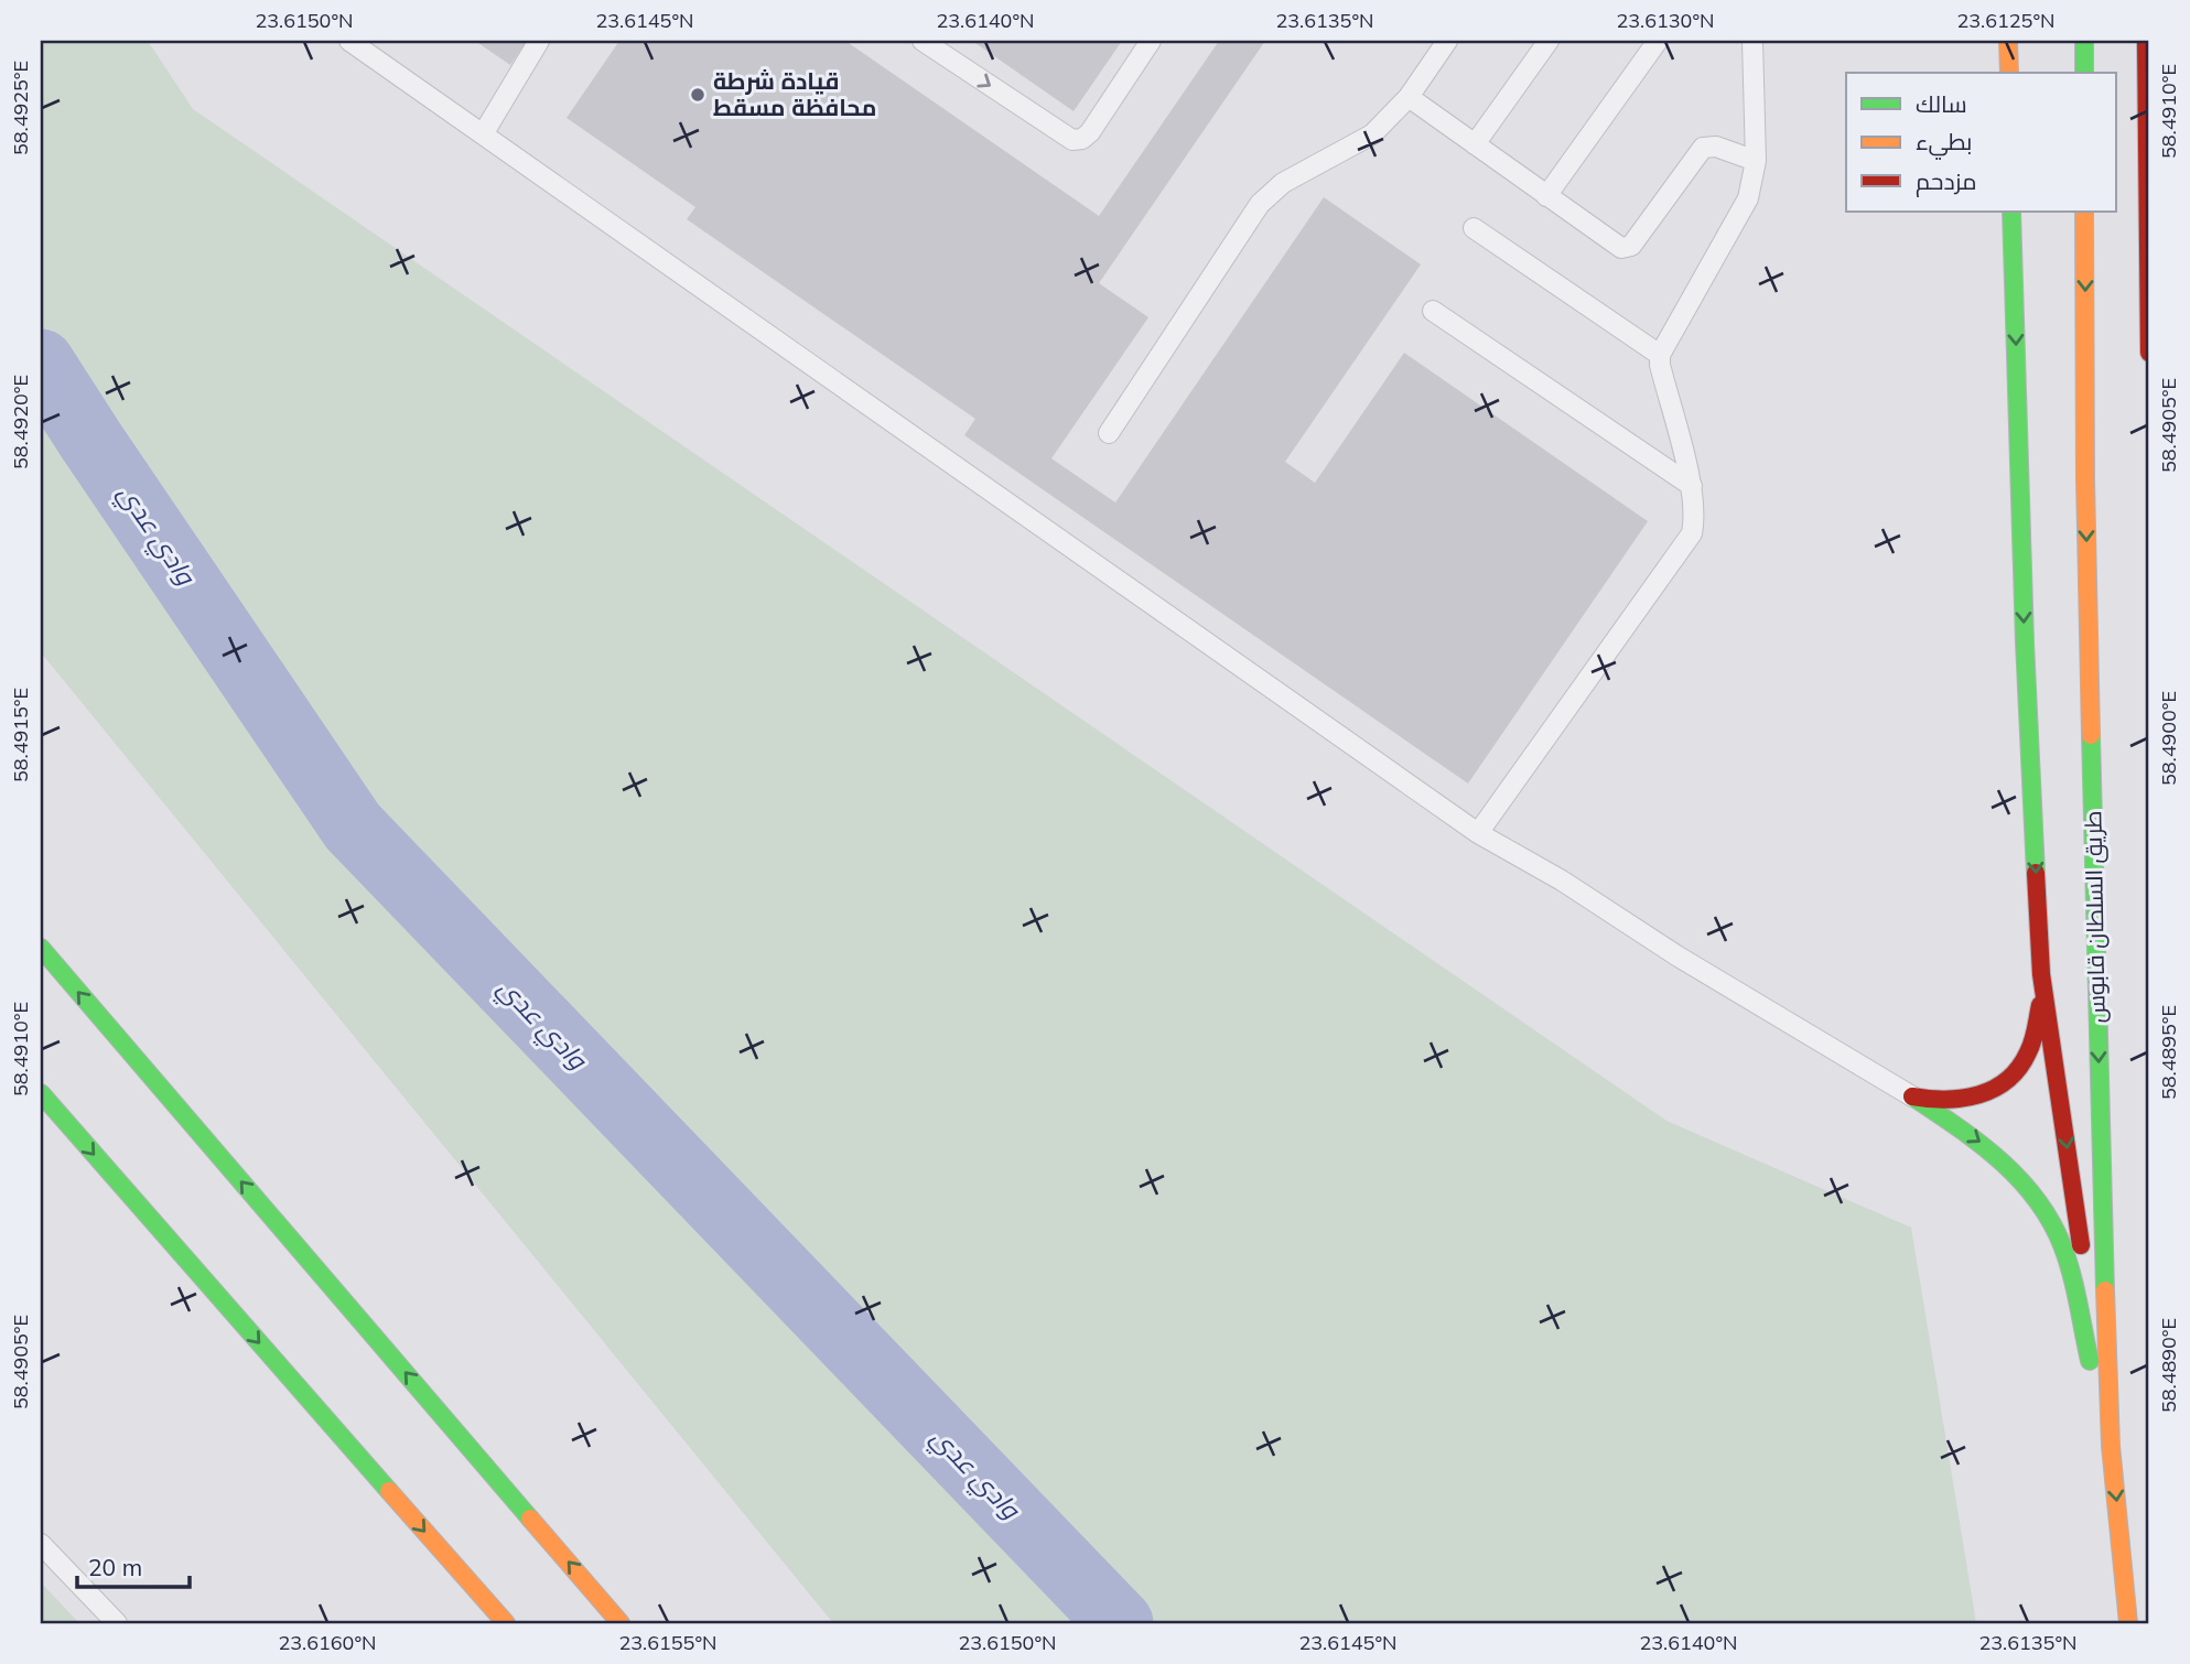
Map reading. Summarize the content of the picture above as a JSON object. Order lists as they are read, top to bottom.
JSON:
{
  "streets": {
    "highway": ["طريق السلطان قابوس"]
  },
  "water": ["وادي عدي"],
  "places": ["قيادة شرطة محافظة مسقط"],
  "legend": ["سالك", "بطيء", "مزدحم"],
  "scale_bar": "20 m",
  "coordinates": [
    "23.6150°N",
    "23.6145°N",
    "23.6140°N",
    "23.6135°N",
    "23.6130°N",
    "23.6125°N",
    "58.4925°E",
    "58.4910°E",
    "58.4920°E",
    "58.4905°E",
    "58.4915°E",
    "58.4900°E",
    "58.4895°E",
    "58.4890°E",
    "23.6160°N",
    "23.6155°N"
  ]
}
